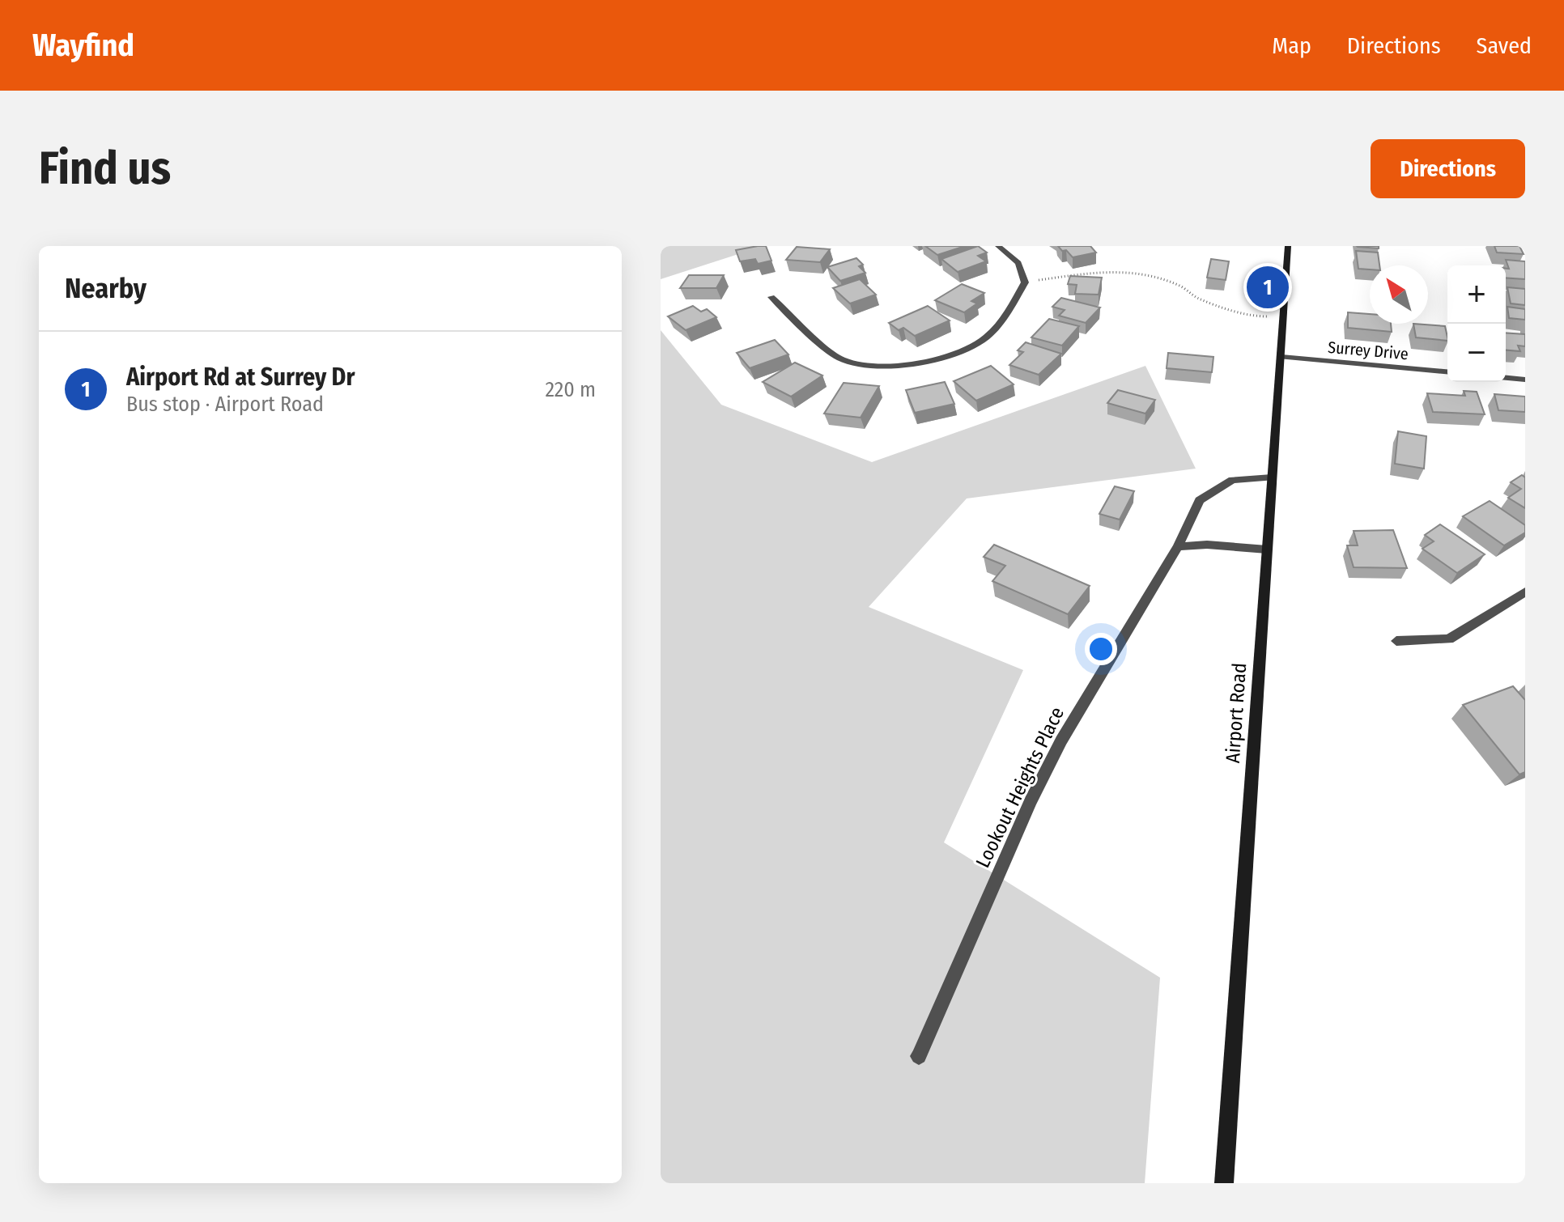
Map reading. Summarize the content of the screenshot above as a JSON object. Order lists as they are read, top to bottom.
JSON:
{
  "streets": {
    "main road": ["Airport Road"],
    "street": ["Surrey Drive", "Lookout Heights Place"]
  },
  "crossings": [
    ["Surrey Drive", "Airport Road"],
    ["Airport Road", "Lookout Heights Place"]
  ],
  "north": "top left",
  "page": {
    "header": "Wayfind",
    "nav": ["Map", "Directions", "Saved"],
    "buttons": "Directions",
    "title": "Find us",
    "heading": "Nearby",
    "pins": "1",
    "map_buttons": ["+", "−"],
    "list": [
      {
        "mark": "1",
        "name": "Airport Rd at Surrey Dr",
        "note": "Bus stop · Airport Road",
        "value": "220 m"
      }
    ]
  }
}
